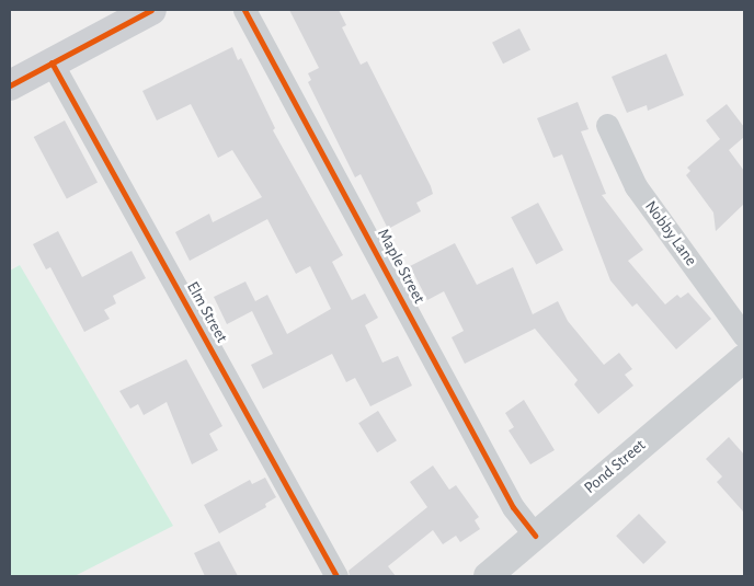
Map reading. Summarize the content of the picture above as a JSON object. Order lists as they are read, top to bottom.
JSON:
{
  "streets": {
    "street": [
      "Nobby Lane",
      "Maple Street",
      "Elm Street",
      "Pond Street"
    ]
  },
  "crossings": [
    ["Maple Street", "Pond Street"]
  ]
}
